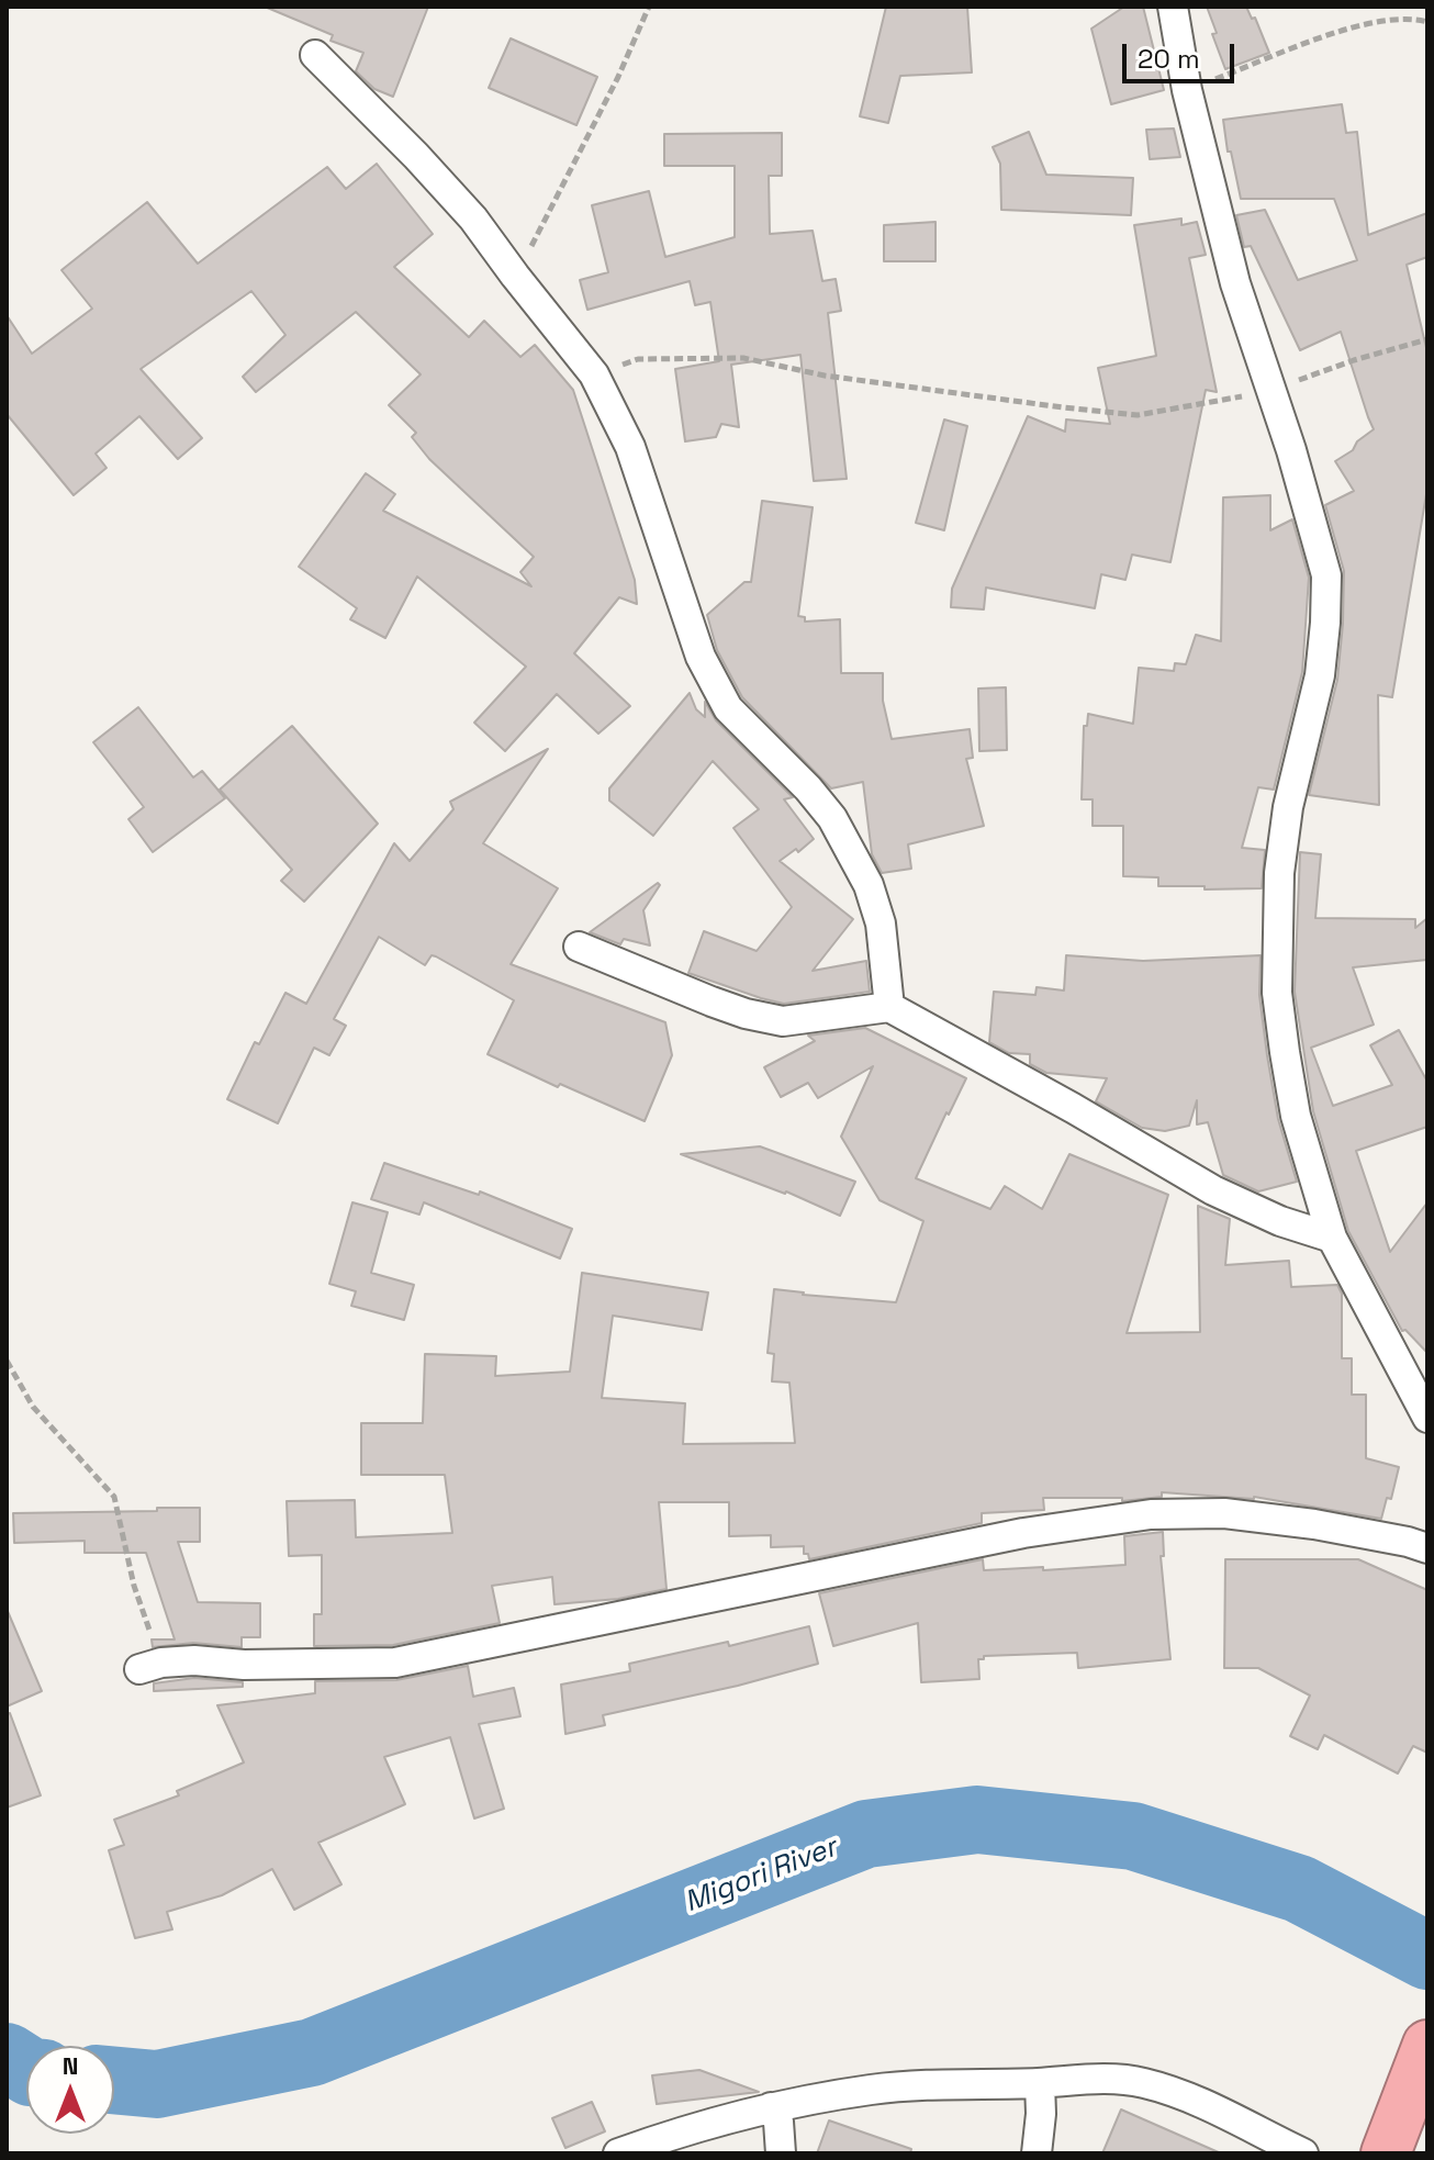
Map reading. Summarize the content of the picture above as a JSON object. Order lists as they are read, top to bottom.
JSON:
{
  "water": ["Migori River"],
  "scale_bar": "20 m",
  "north": "top"
}
